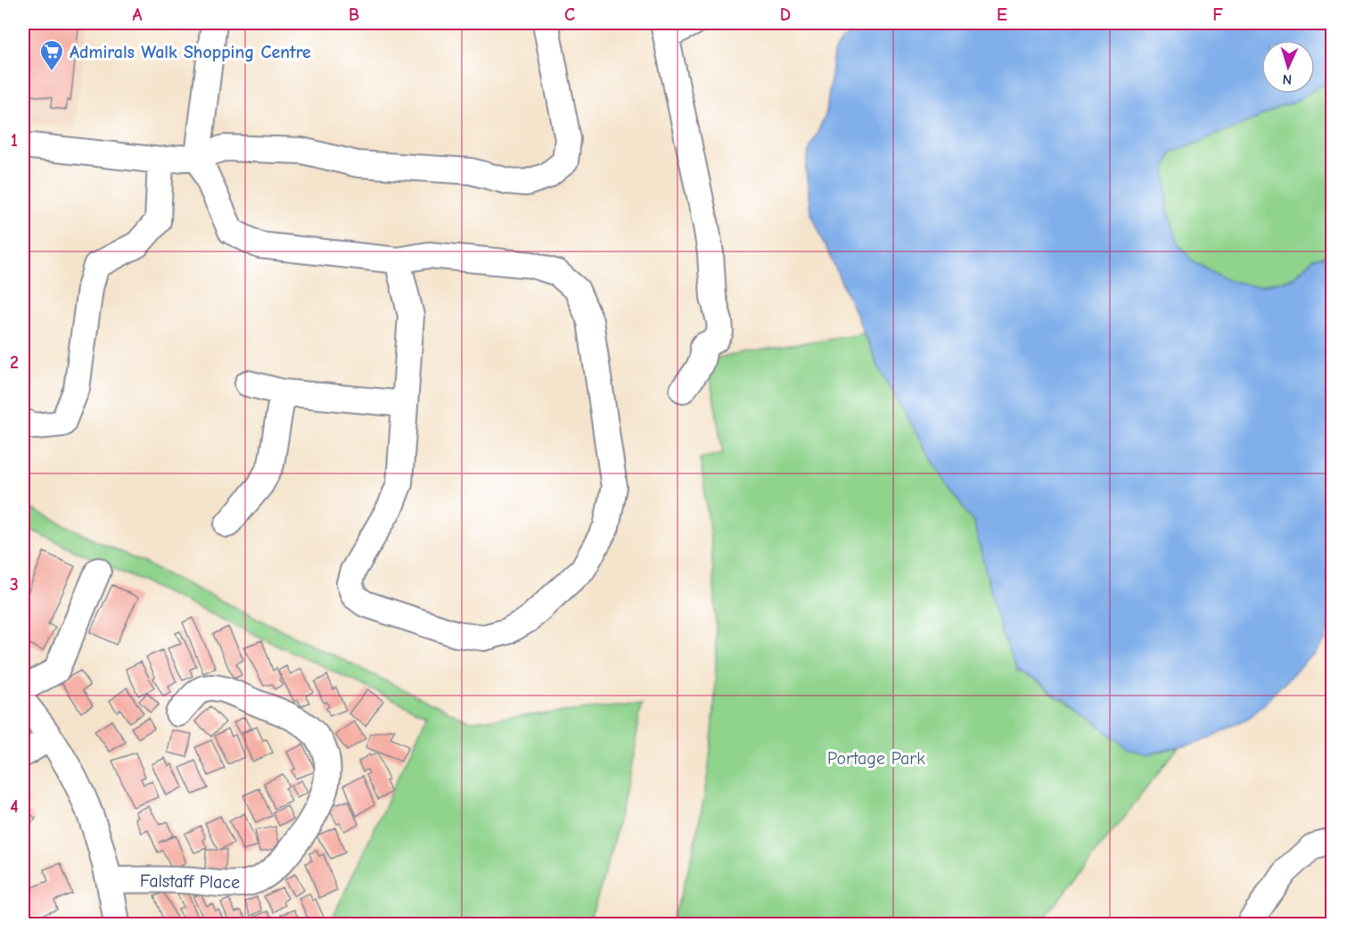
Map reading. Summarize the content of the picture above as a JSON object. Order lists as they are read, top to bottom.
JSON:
{
  "streets": {
    "street": ["Falstaff Place"]
  },
  "parks": ["Portage Park"],
  "places": {
    "supermarket": ["Admirals Walk Shopping Centre"]
  },
  "north": "bottom",
  "grid": {
    "columns": [
      "A",
      "B",
      "C",
      "D",
      "E",
      "F"
    ],
    "rows": [
      "1",
      "2",
      "3",
      "4"
    ]
  }
}
